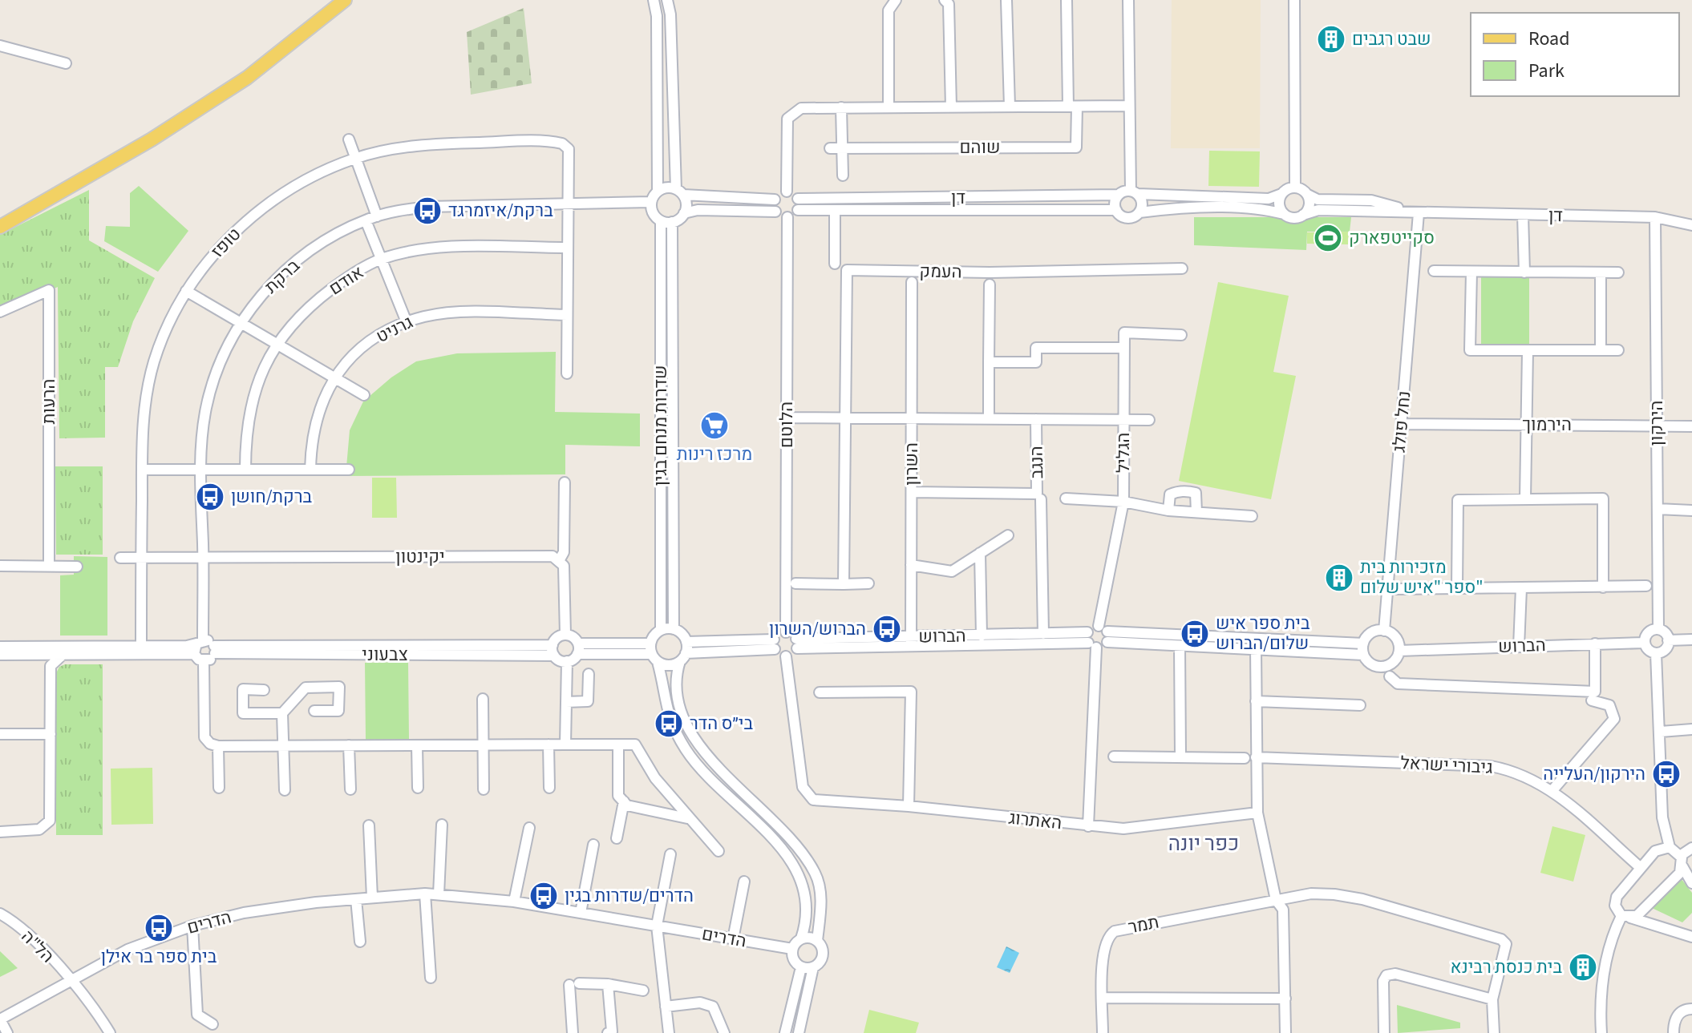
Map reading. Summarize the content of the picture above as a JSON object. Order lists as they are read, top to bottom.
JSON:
{
  "streets": {
    "street": [
      "שוהם",
      "דן",
      "טופז",
      "העמק",
      "ברקת",
      "אודם",
      "גרניט",
      "הרעות",
      "נחל פולג",
      "הירקון",
      "הלוטם",
      "הירמוך",
      "שדרות מנחם בגין",
      "הגליל",
      "הנגב",
      "השרון",
      "יקינטון",
      "הברוש",
      "צבעוני",
      "גיבורי ישראל",
      "האתרוג",
      "הדרים",
      "תמר",
      "הל\"ה"
    ]
  },
  "crossings": [
    ["דן", "נחל פולג"],
    ["דן", "הירקון"],
    ["דן", "הלוטם"],
    ["טופז", "ברקת"],
    ["טופז", "יקינטון"],
    ["ברקת", "שדרות מנחם בגין"],
    ["ברקת", "יקינטון"],
    ["נחל פולג", "הירמוך"],
    ["נחל פולג", "הברוש"],
    ["הירקון", "הירמוך"],
    ["הירקון", "הברוש"],
    ["הנגב", "השרון"],
    ["השרון", "הברוש"],
    ["הדרים", "הל\"ה"]
  ],
  "districts": ["כפר יונה"],
  "places": {
    "building": ["שבט רגבים", "מזכירות בית ספר \"איש שלום\"", "בית כנסת רבינא"],
    "bus stop": [
      "ברקת/איזמרגד",
      "ברקת/חושן",
      "הברוש/השרון",
      "בית ספר איש שלום/הברוש",
      "בי״ס הדר",
      "הירקון/העלייה",
      "הדרים/שדרות בגין",
      "בית ספר בר אילן"
    ],
    "sports": ["סקייטפארק"],
    "supermarket": ["מרכז רינות"]
  },
  "legend": ["Road", "Park"]
}
